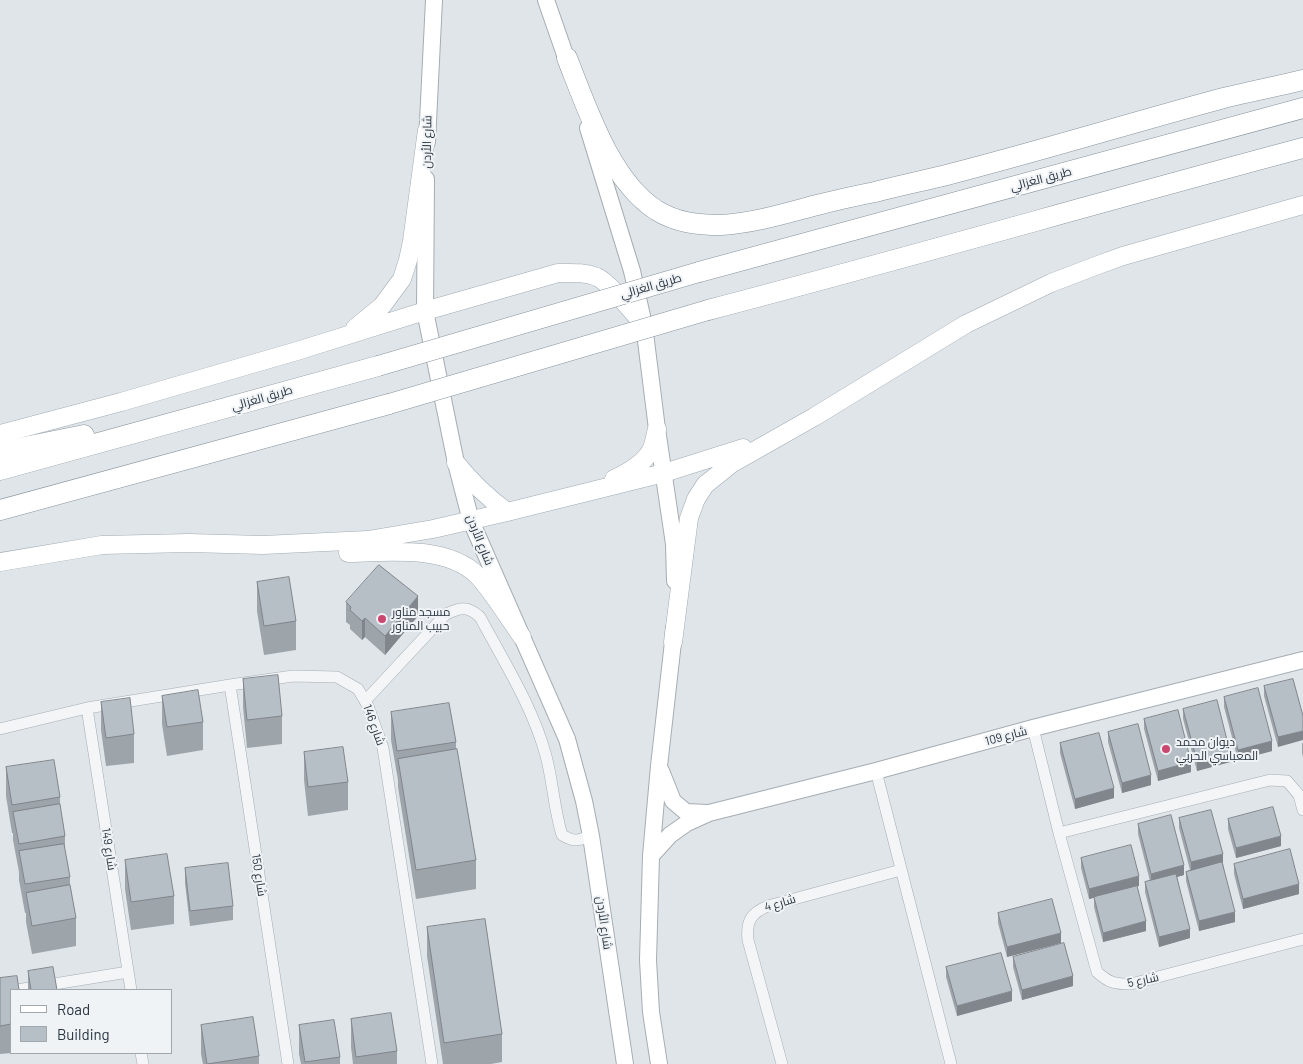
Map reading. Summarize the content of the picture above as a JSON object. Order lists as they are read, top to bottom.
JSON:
{
  "streets": {
    "highway": ["طريق الغزالي"],
    "main road": ["شارع الأردن", "شارع 109"],
    "street": [
      "شارع 146",
      "شارع 149",
      "شارع 150",
      "شارع 4",
      "شارع 5"
    ]
  },
  "crossings": [
    ["شارع 146", "شارع 149"],
    ["شارع 146", "شارع 150"],
    ["شارع 109", "شارع 5"]
  ],
  "places": ["مسجد مناور حبيب المناور", "ديوان محمد المعباسي الحربي"],
  "legend": ["Road", "Building"]
}
